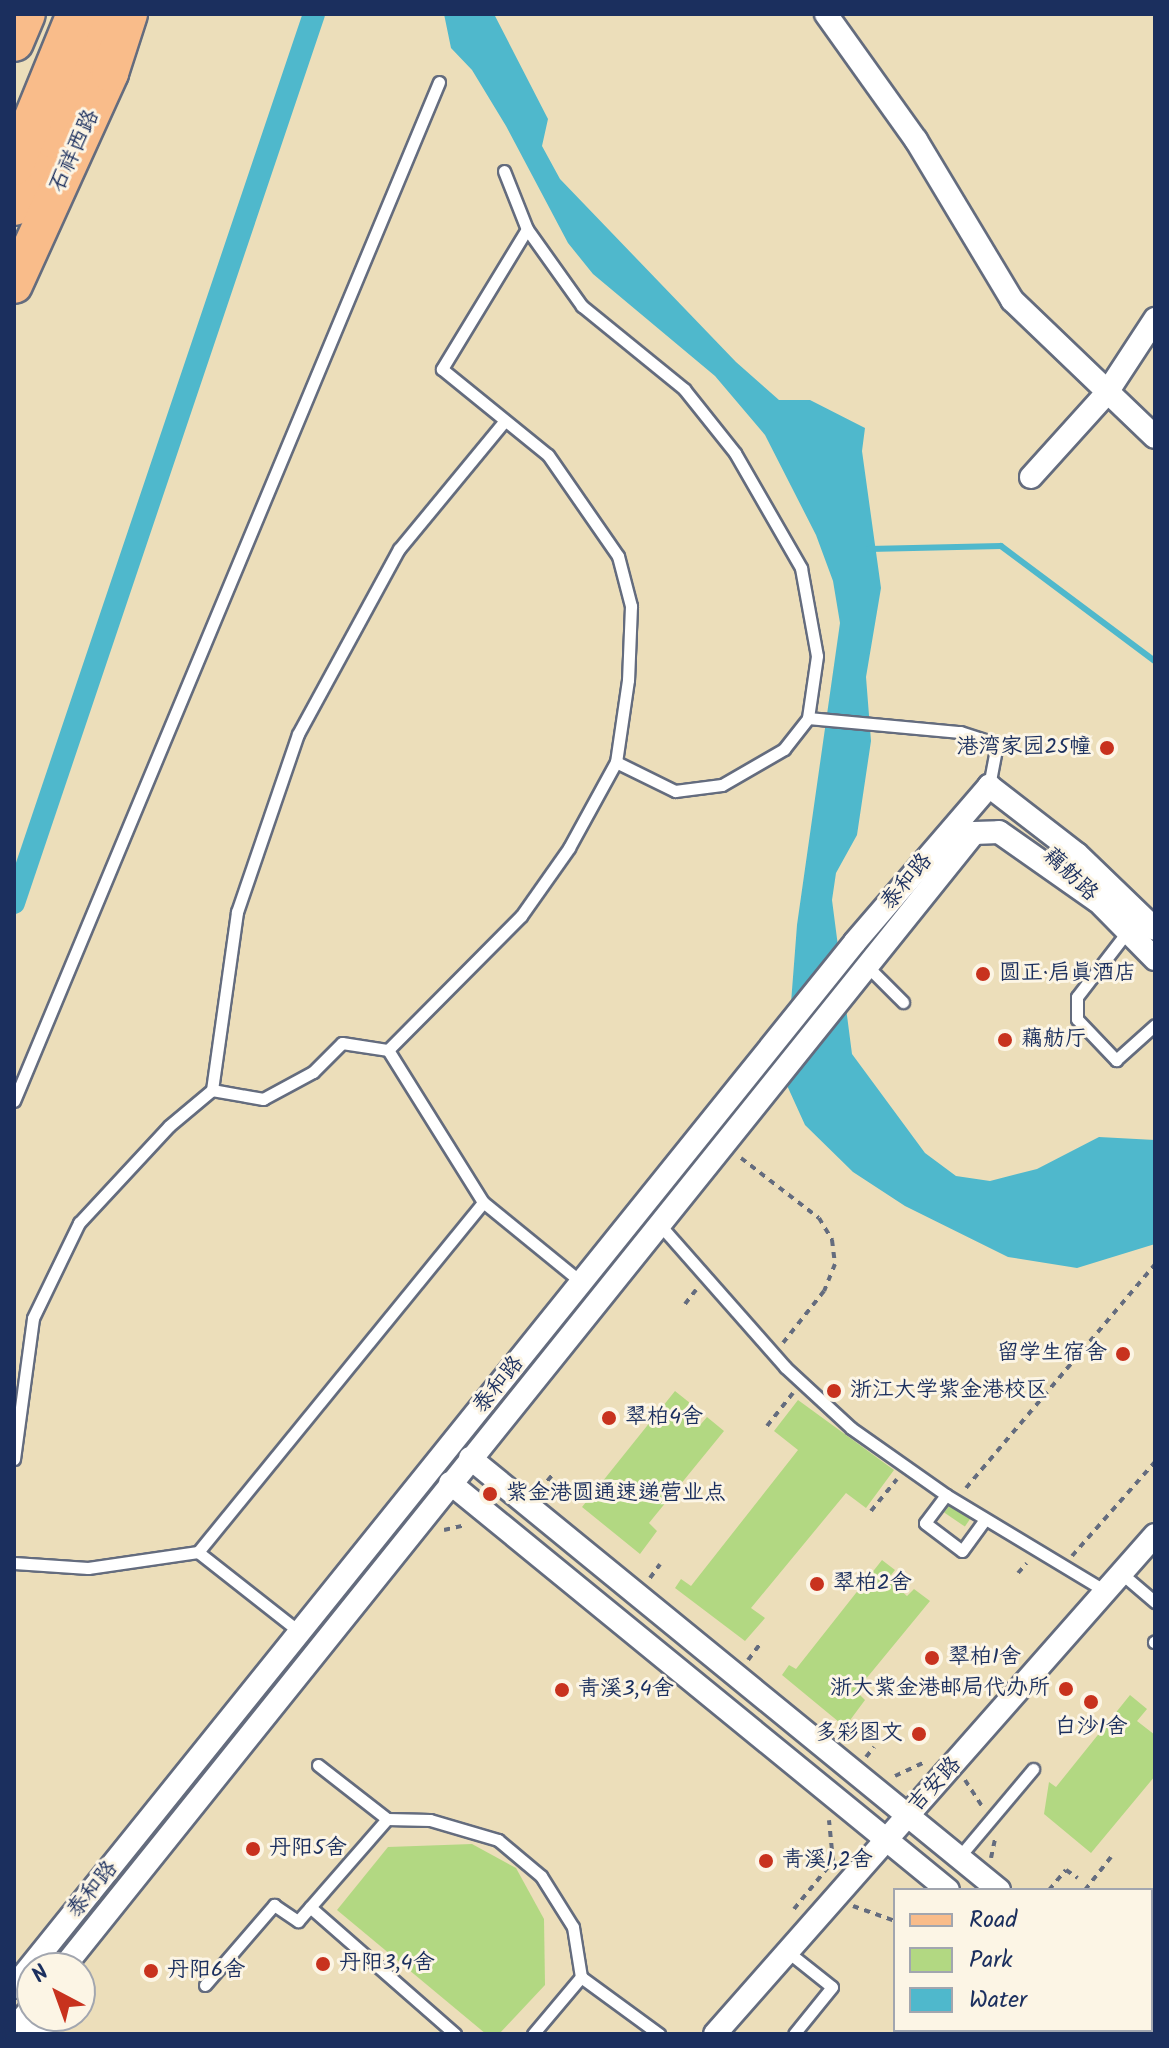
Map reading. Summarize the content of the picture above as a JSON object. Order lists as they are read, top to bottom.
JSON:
{
  "streets": {
    "main road": ["石祥西路"],
    "street": ["藕舫路", "泰和路", "吉安路"]
  },
  "crossings": [
    ["藕舫路", "泰和路"]
  ],
  "places": [
    "港湾家园25幢",
    "圆正·启真酒店",
    "藕舫厅",
    "留学生宿舍",
    "浙江大学紫金港校区",
    "翠柏4舍",
    "紫金港圆通速递营业点",
    "翠柏2舍",
    "翠柏1舍",
    "浙大紫金港邮局代办所",
    "青溪3,4舍",
    "白沙1舍",
    "多彩图文",
    "丹阳5舍",
    "青溪1,2舍",
    "丹阳3,4舍",
    "丹阳6舍"
  ],
  "legend": ["Road", "Park", "Water"],
  "north": "top left"
}
